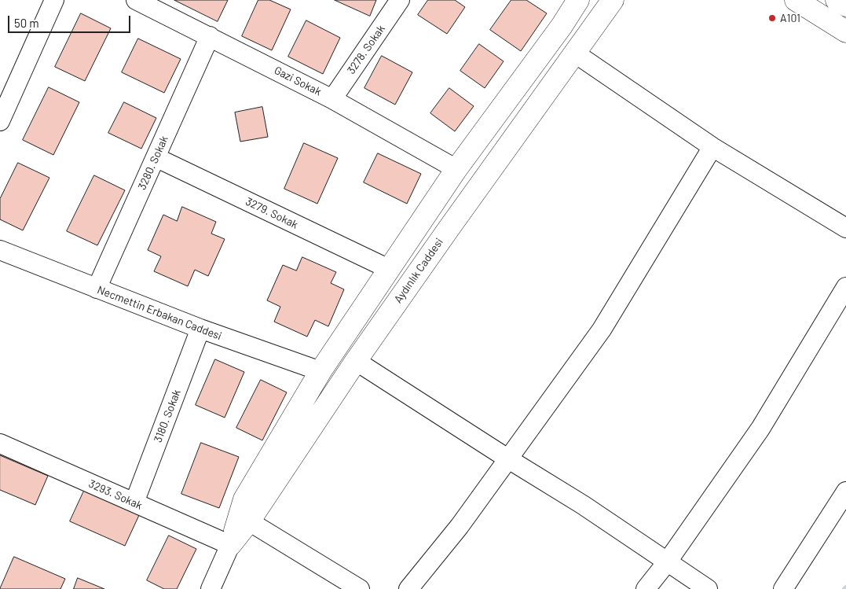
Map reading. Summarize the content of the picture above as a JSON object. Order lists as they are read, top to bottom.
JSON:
{
  "streets": {
    "main road": ["Aydınlık Caddesi"],
    "street": [
      "3278. Sokak",
      "Gazi Sokak",
      "3280. Sokak",
      "3279. Sokak",
      "Necmettin Erbakan Caddesi",
      "3180. Sokak",
      "3293. Sokak"
    ]
  },
  "crossings": [
    ["3278. Sokak", "Gazi Sokak"],
    ["Gazi Sokak", "3280. Sokak"],
    ["Gazi Sokak", "Aydınlık Caddesi"],
    ["3280. Sokak", "3279. Sokak"],
    ["3280. Sokak", "Necmettin Erbakan Caddesi"],
    ["3279. Sokak", "Aydınlık Caddesi"],
    ["Aydınlık Caddesi", "Necmettin Erbakan Caddesi"],
    ["Aydınlık Caddesi", "3293. Sokak"],
    ["Necmettin Erbakan Caddesi", "3180. Sokak"],
    ["3180. Sokak", "3293. Sokak"]
  ],
  "places": ["A101"],
  "scale_bar": "50 m"
}
